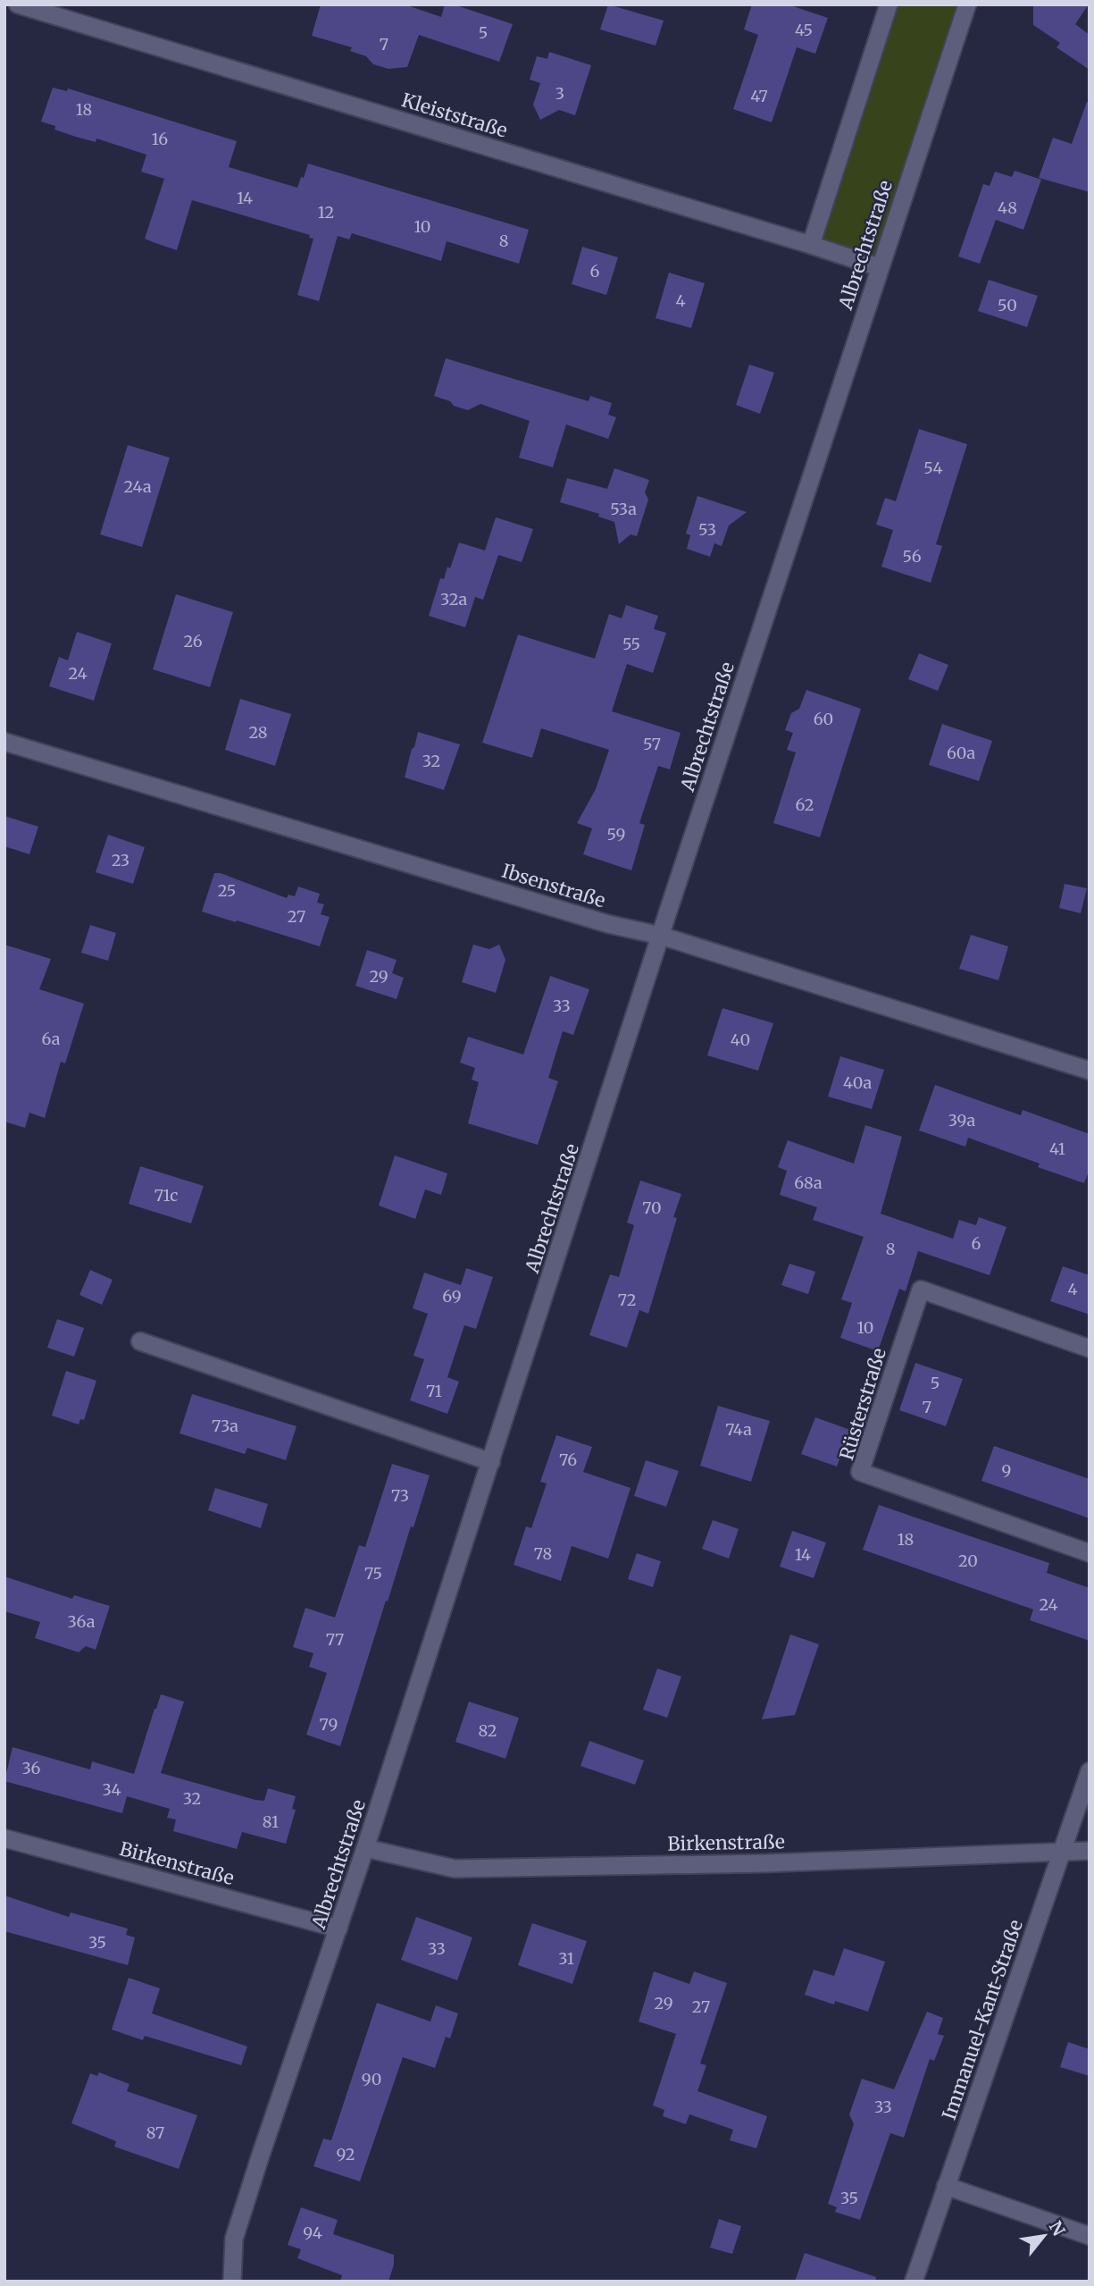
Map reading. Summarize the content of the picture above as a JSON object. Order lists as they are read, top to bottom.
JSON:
{
  "streets": {
    "street": [
      "Kleiststraße",
      "Albrechtstraße",
      "Ibsenstraße",
      "Rüsterstraße",
      "Birkenstraße",
      "Immanuel-Kant-Straße"
    ]
  },
  "crossings": [
    ["Kleiststraße", "Albrechtstraße"],
    ["Albrechtstraße", "Ibsenstraße"],
    ["Albrechtstraße", "Birkenstraße"],
    ["Birkenstraße", "Immanuel-Kant-Straße"]
  ],
  "house_numbers": [
    "45",
    "5",
    "7",
    "3",
    "47",
    "18",
    "16",
    "14",
    "48",
    "12",
    "10",
    "8",
    "6",
    "4",
    "50",
    "54",
    "24a",
    "53a",
    "53",
    "56",
    "32a",
    "26",
    "55",
    "24",
    "60",
    "28",
    "57",
    "60a",
    "32",
    "62",
    "59",
    "23",
    "25",
    "27",
    "29",
    "33",
    "6a",
    "40",
    "40a",
    "39a",
    "41",
    "68a",
    "71c",
    "70",
    "6",
    "8",
    "4",
    "69",
    "72",
    "10",
    "5",
    "71",
    "7",
    "73a",
    "74a",
    "76",
    "9",
    "73",
    "18",
    "78",
    "14",
    "20",
    "75",
    "24",
    "36a",
    "77",
    "79",
    "82",
    "36",
    "34",
    "32",
    "81",
    "35",
    "33",
    "31",
    "29",
    "27",
    "90",
    "33",
    "87",
    "92",
    "35",
    "94"
  ],
  "north": "top right"
}
